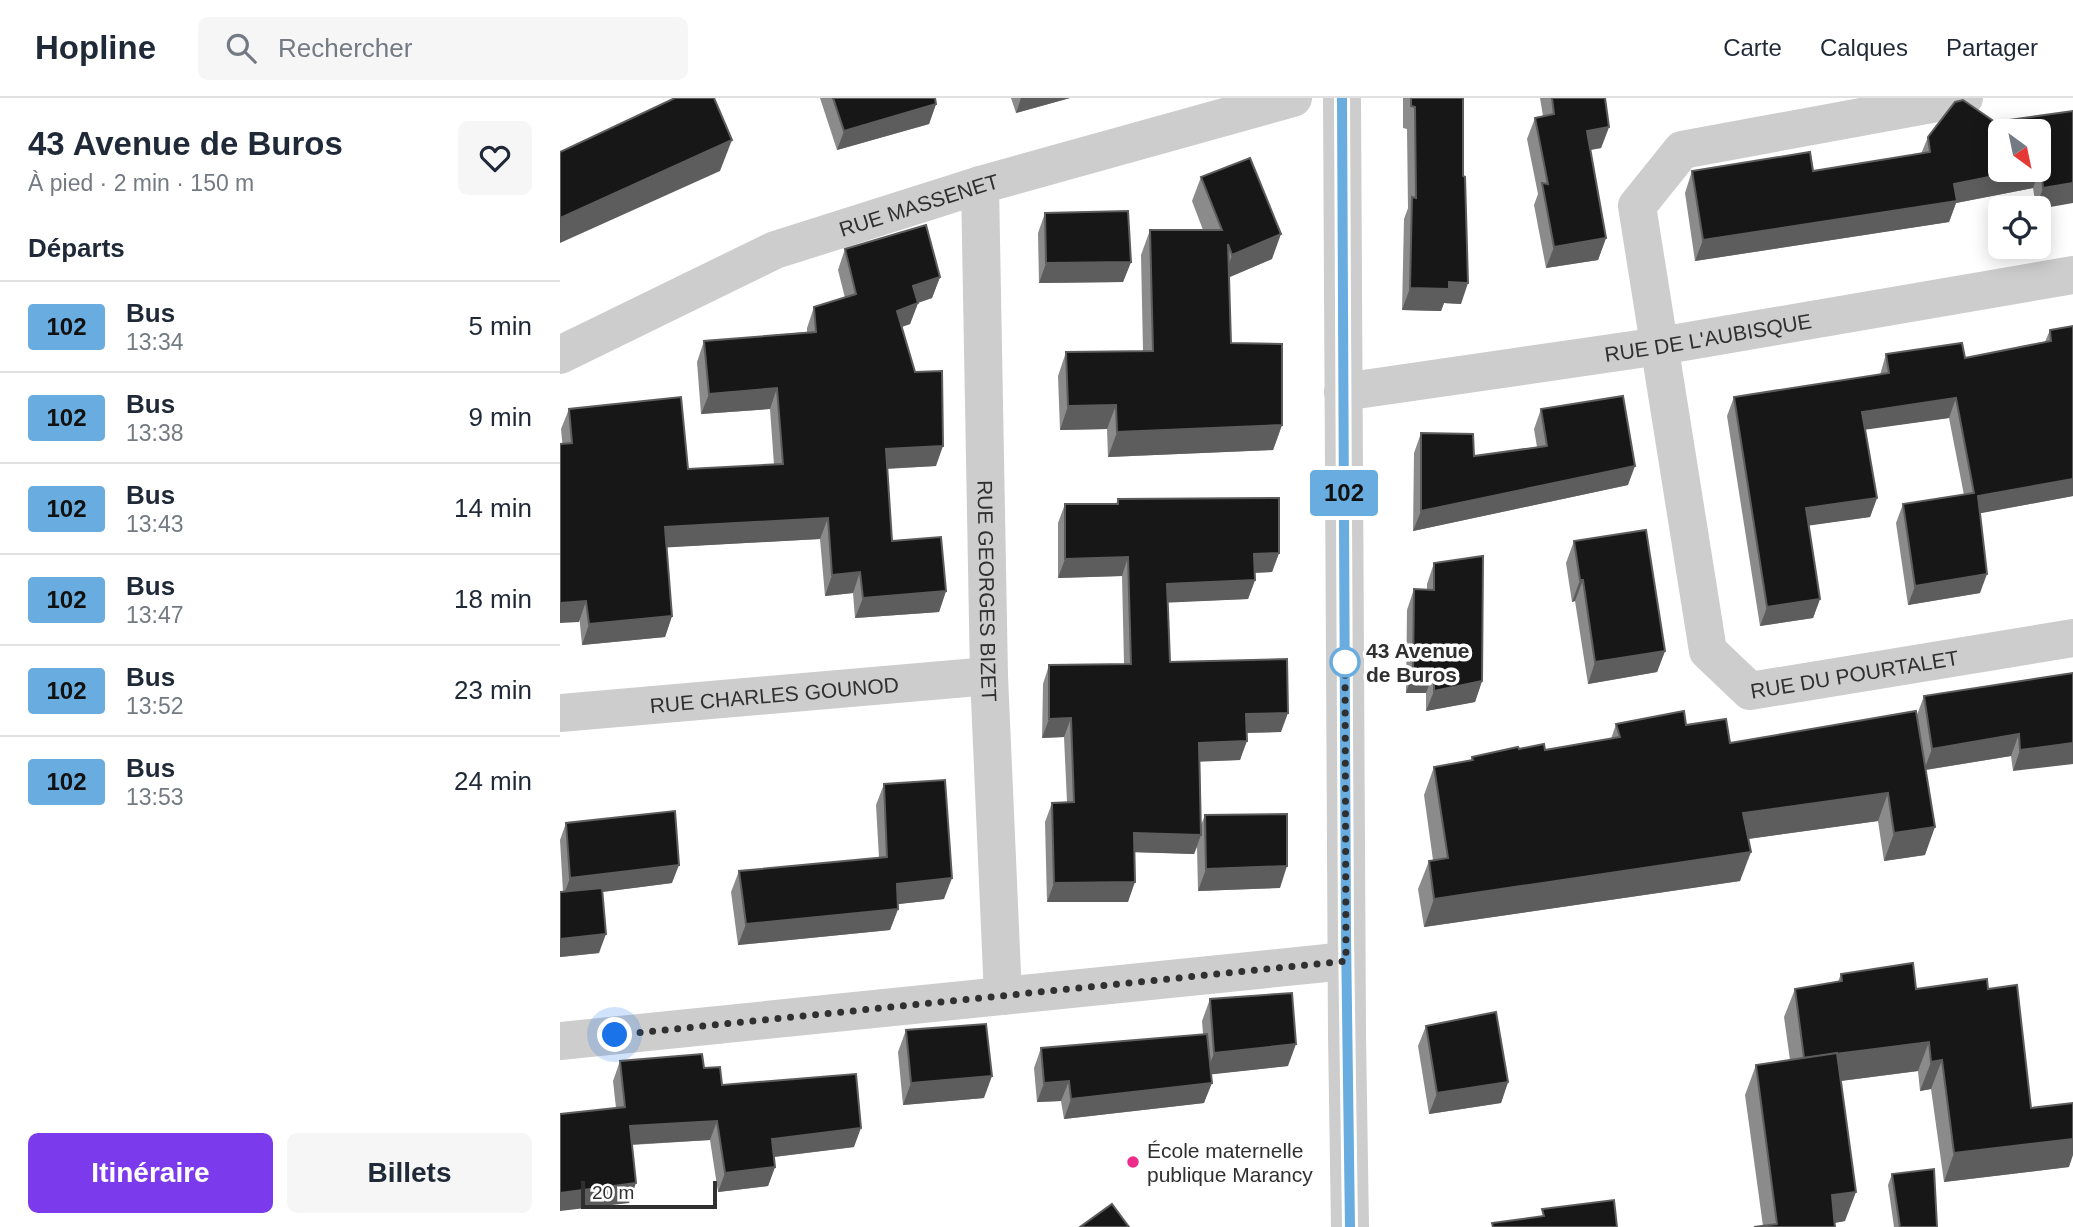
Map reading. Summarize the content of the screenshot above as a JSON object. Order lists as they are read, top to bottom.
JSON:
{
  "streets": {
    "street": [
      "RUE MASSENET",
      "RUE DE L'AUBISQUE",
      "RUE GEORGES BIZET",
      "RUE DU POURTALET",
      "RUE CHARLES GOUNOD"
    ]
  },
  "crossings": [
    ["RUE MASSENET", "RUE GEORGES BIZET"],
    ["RUE DE L'AUBISQUE", "RUE DU POURTALET"],
    ["RUE GEORGES BIZET", "RUE CHARLES GOUNOD"]
  ],
  "places": ["43 Avenue de Buros", "École maternelle publique Marancy"],
  "lines": ["bus line 102"],
  "scale_bar": "20 m",
  "north": "bottom right",
  "page": {
    "header": "Hopline",
    "search": "Rechercher",
    "nav": ["Carte", "Calques", "Partager"],
    "heading": [
      ["43 Avenue de Buros", "À pied · 2 min · 150 m"],
      "Départs"
    ],
    "on_map": "102",
    "list": [
      {
        "mark": "102",
        "name": "Bus",
        "note": "13:34",
        "value": "5 min"
      },
      {
        "mark": "102",
        "name": "Bus",
        "note": "13:38",
        "value": "9 min"
      },
      {
        "mark": "102",
        "name": "Bus",
        "note": "13:43",
        "value": "14 min"
      },
      {
        "mark": "102",
        "name": "Bus",
        "note": "13:47",
        "value": "18 min"
      },
      {
        "mark": "102",
        "name": "Bus",
        "note": "13:52",
        "value": "23 min"
      },
      {
        "mark": "102",
        "name": "Bus",
        "note": "13:53",
        "value": "24 min"
      }
    ],
    "buttons": ["Itinéraire", "Billets"],
    "scale": "20 m"
  }
}
